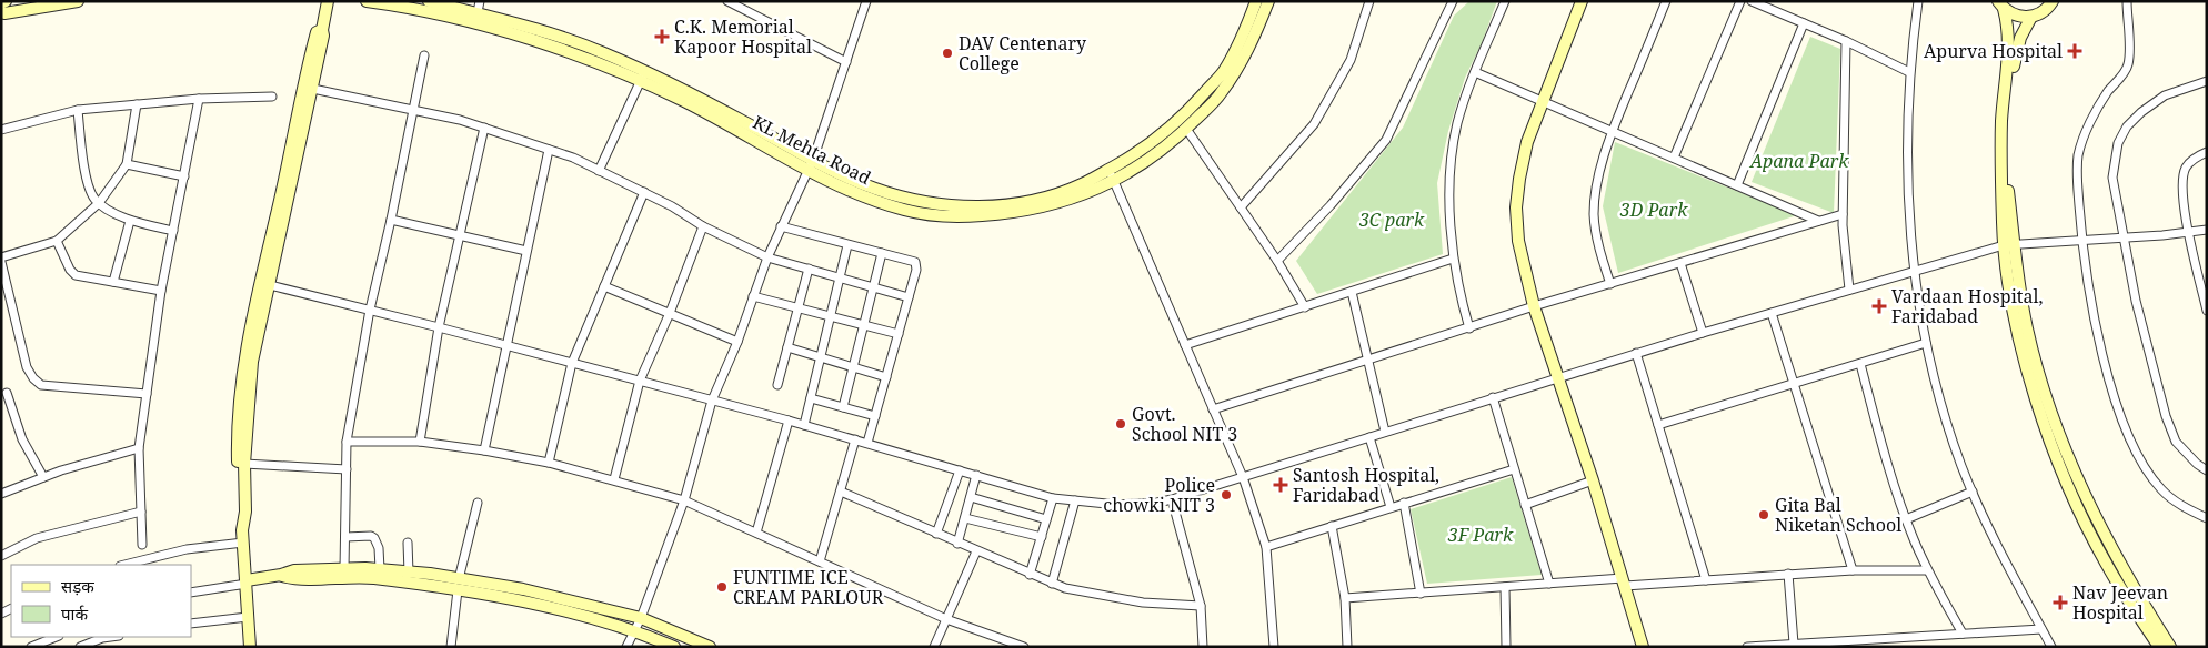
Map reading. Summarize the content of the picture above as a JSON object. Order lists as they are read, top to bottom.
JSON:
{
  "streets": {
    "street": ["KL Mehta Road"]
  },
  "parks": [
    "Apana Park",
    "3D Park",
    "3C park",
    "3F Park"
  ],
  "places": {
    "health": [
      "C.K. Memorial Kapoor Hospital",
      "Apurva Hospital",
      "Vardaan Hospital, Faridabad",
      "Santosh Hospital, Faridabad",
      "Nav Jeevan Hospital"
    ],
    "other": [
      "DAV Centenary College",
      "Govt. School NIT 3",
      "Police chowki NIT 3",
      "Gita Bal Niketan School",
      "FUNTIME ICE CREAM PARLOUR"
    ]
  },
  "legend": ["सड़क", "पार्क"]
}
